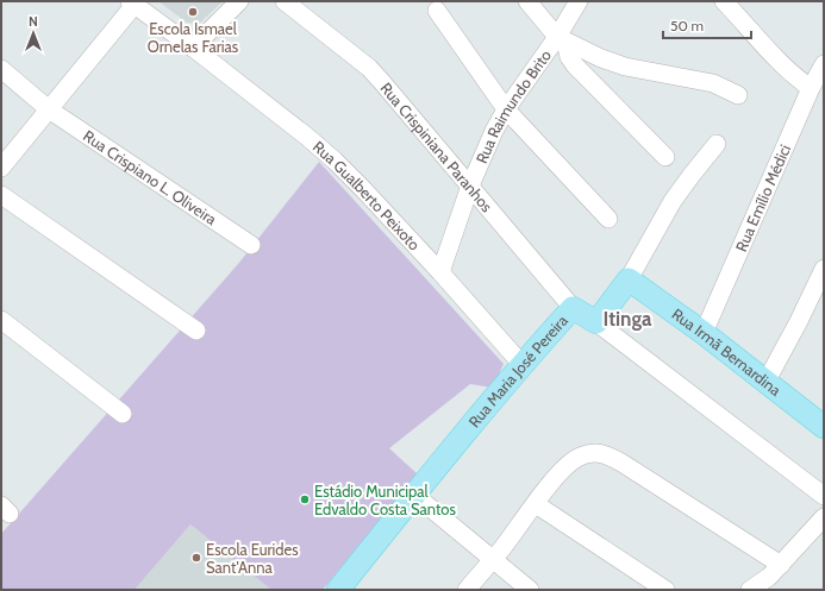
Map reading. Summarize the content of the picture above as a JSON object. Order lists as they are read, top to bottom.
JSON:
{
  "streets": {
    "main road": ["Rua Irmã Bernardina", "Rua Maria José Pereira"],
    "street": [
      "Rua Raimundo Brito",
      "Rua Crispiniana Paranhos",
      "Rua Crispiano L. Oliveira",
      "Rua Gualberto Peixoto",
      "Rua Emílio Médici"
    ]
  },
  "crossings": [
    ["Rua Raimundo Brito", "Rua Crispiniana Paranhos"],
    ["Rua Raimundo Brito", "Rua Gualberto Peixoto"],
    ["Rua Crispiniana Paranhos", "Rua Maria José Pereira"],
    ["Rua Gualberto Peixoto", "Rua Maria José Pereira"],
    ["Rua Emílio Médici", "Rua Irmã Bernardina"]
  ],
  "districts": ["Itinga"],
  "places": ["Escola Ismael Ornelas Farias", "Estádio Municipal Edvaldo Costa Santos", "Escola Eurides Sant'Anna"],
  "scale_bar": "50 m",
  "north": "top"
}
